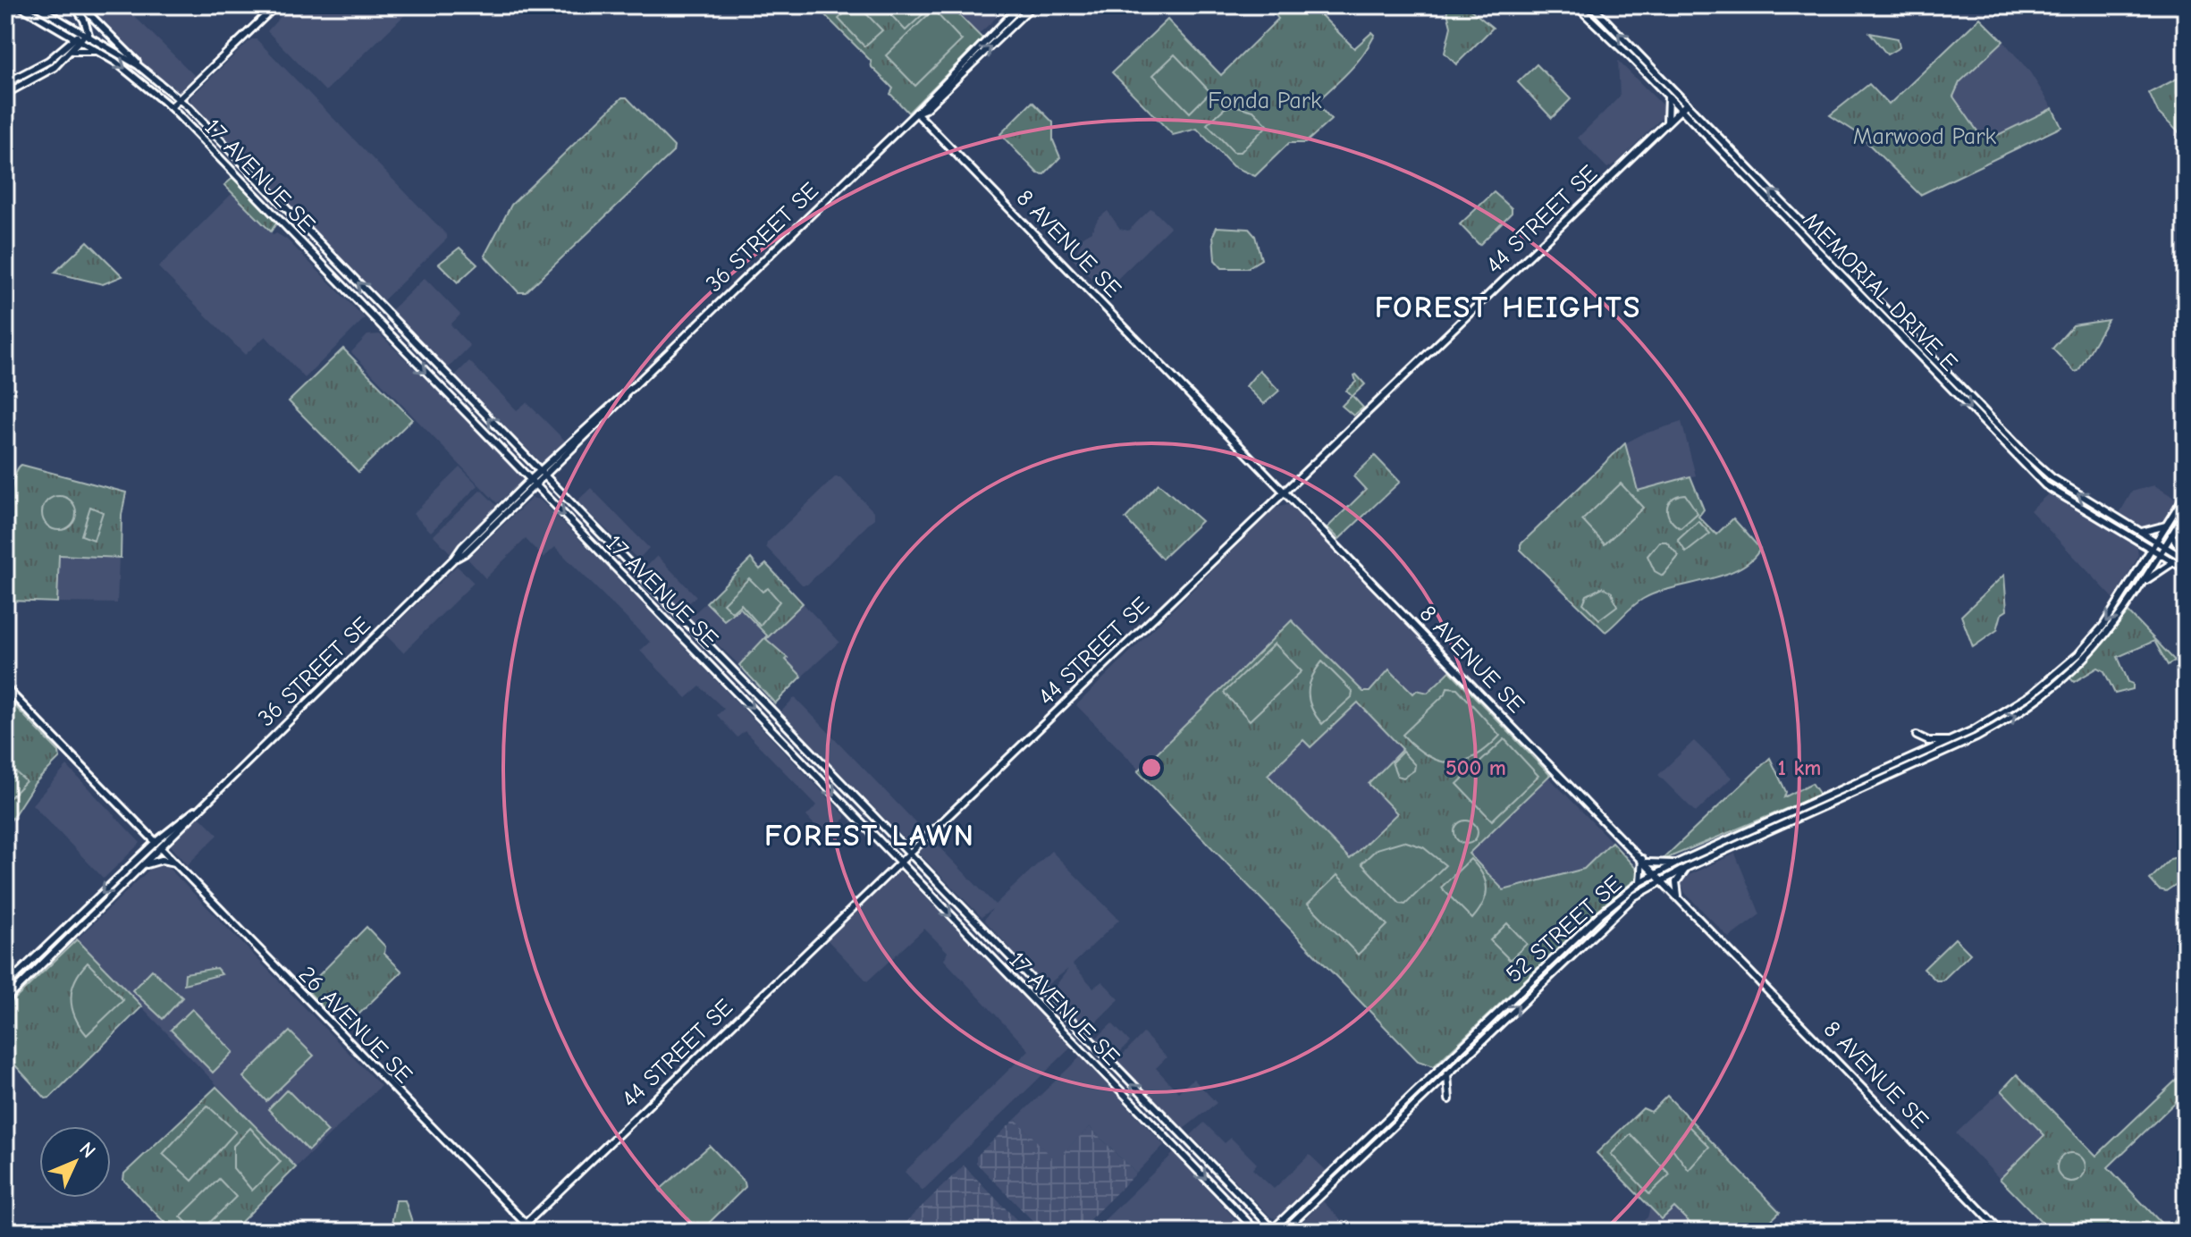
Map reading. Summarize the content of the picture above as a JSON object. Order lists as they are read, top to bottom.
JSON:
{
  "streets": {
    "main road": [
      "17 AVENUE SE",
      "44 STREET SE",
      "36 STREET SE",
      "8 AVENUE SE",
      "MEMORIAL DRIVE E",
      "52 STREET SE",
      "26 AVENUE SE"
    ]
  },
  "crossings": [
    ["17 AVENUE SE", "44 STREET SE"],
    ["17 AVENUE SE", "36 STREET SE"],
    ["17 AVENUE SE", "52 STREET SE"],
    ["44 STREET SE", "8 AVENUE SE"],
    ["44 STREET SE", "MEMORIAL DRIVE E"],
    ["44 STREET SE", "26 AVENUE SE"],
    ["36 STREET SE", "8 AVENUE SE"],
    ["36 STREET SE", "26 AVENUE SE"],
    ["8 AVENUE SE", "52 STREET SE"],
    ["MEMORIAL DRIVE E", "52 STREET SE"]
  ],
  "districts": ["FOREST HEIGHTS", "FOREST LAWN"],
  "parks": ["Fonda Park", "Marwood Park"],
  "north": "top right",
  "rings": ["500 m", "1 km"]
}
